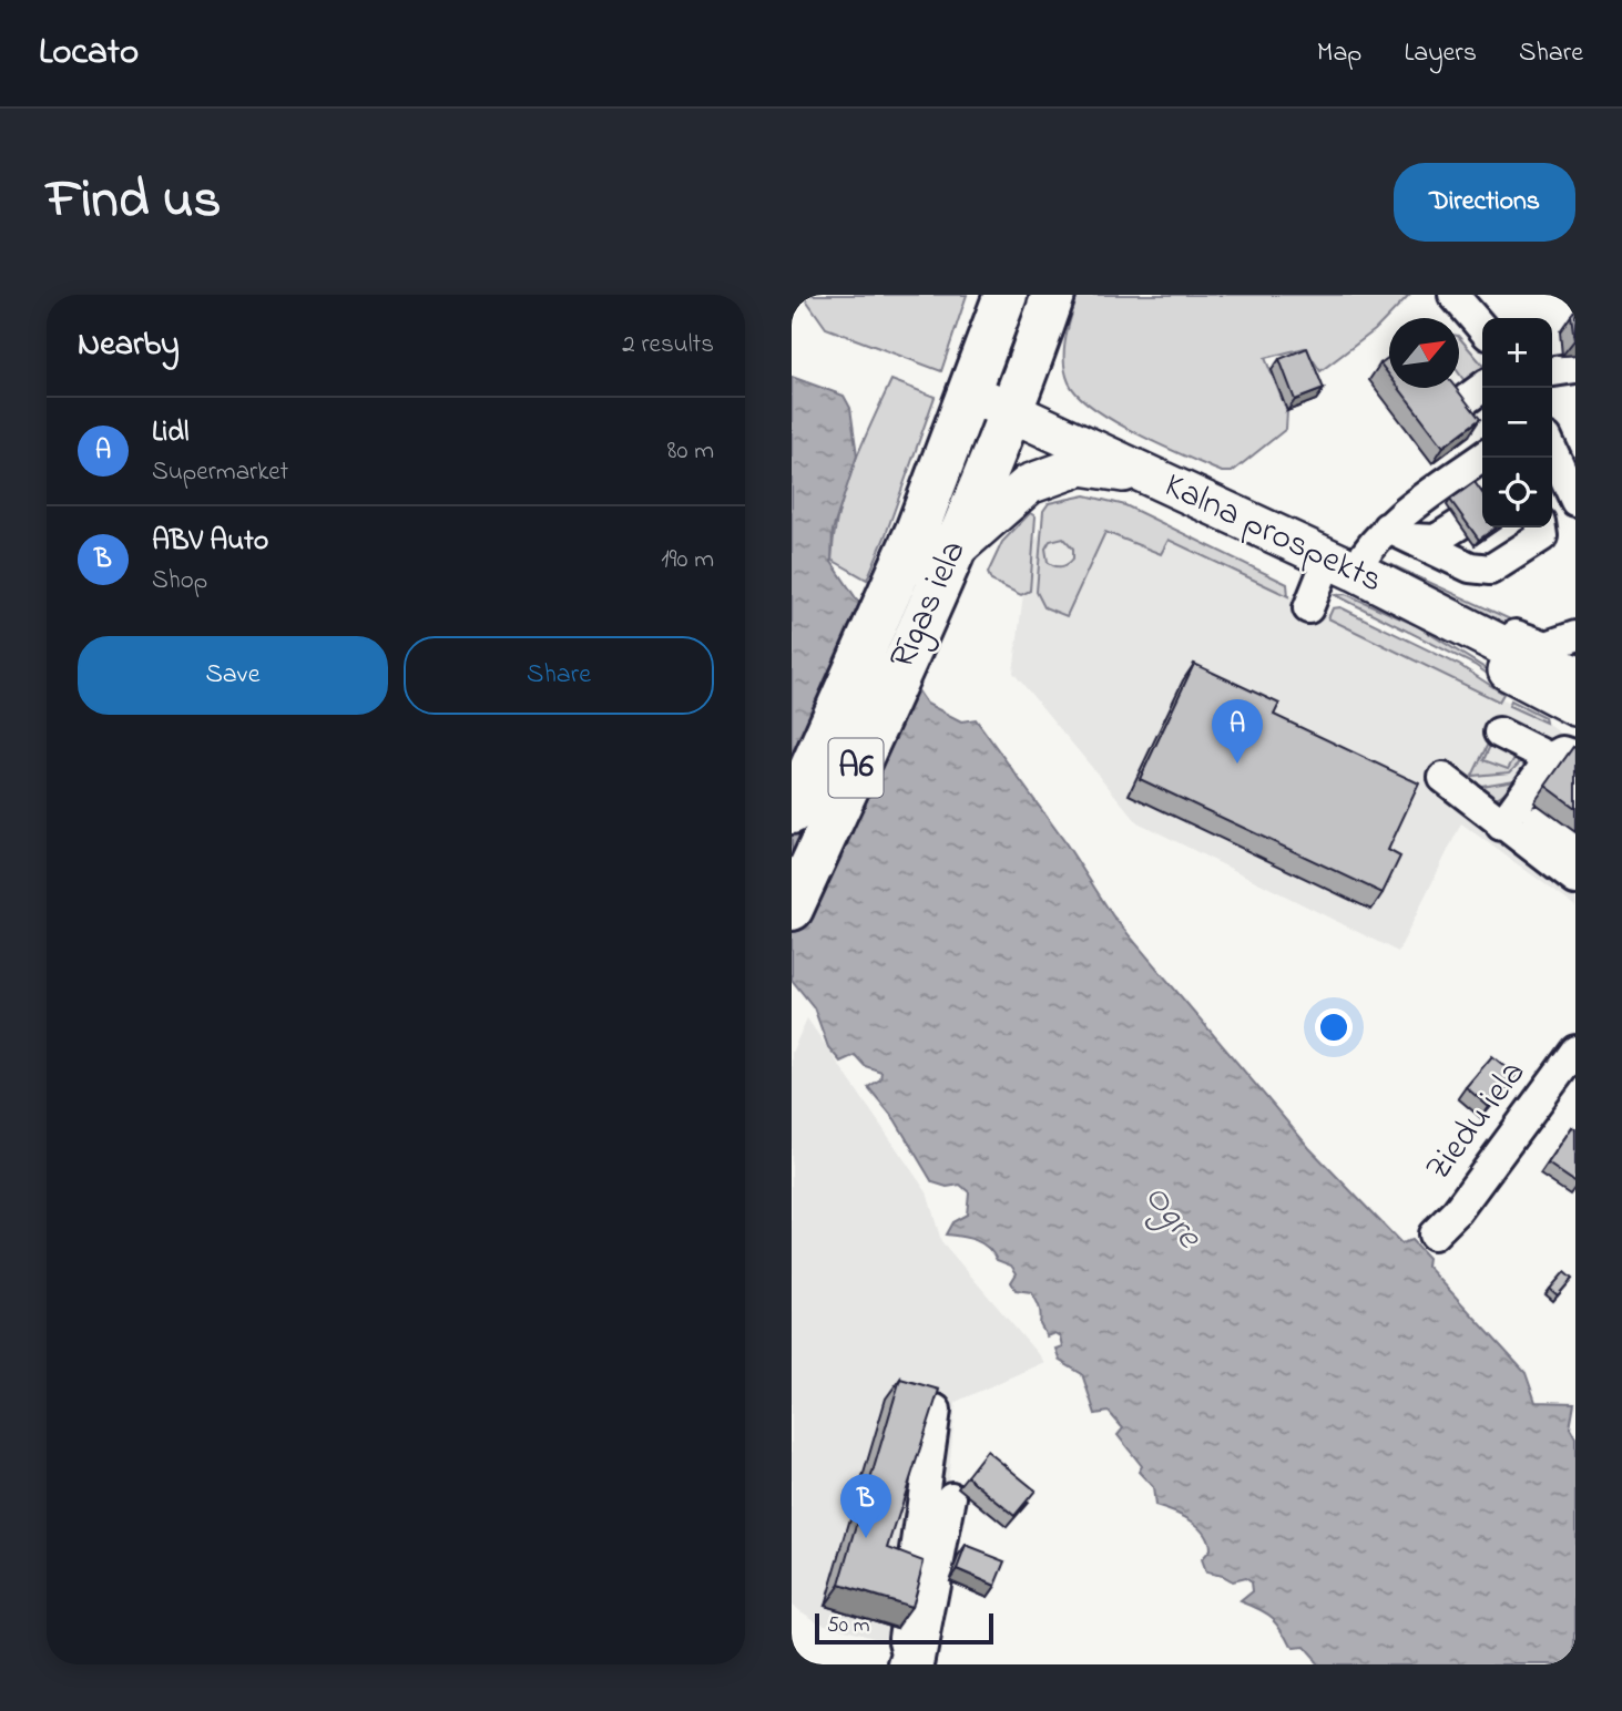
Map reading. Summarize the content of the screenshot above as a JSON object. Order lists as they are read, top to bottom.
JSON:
{
  "streets": {
    "highway": ["Rīgas iela", "A6"],
    "main road": ["Kalna prospekts"],
    "street": ["Ziedu iela"]
  },
  "crossings": [
    ["Kalna prospekts", "Rīgas iela"]
  ],
  "water": ["Ogre"],
  "scale_bar": "50 m",
  "north": "top right",
  "page": {
    "header": "Locato",
    "nav": ["Map", "Layers", "Share"],
    "title": "Find us",
    "buttons": [
      "Directions",
      ["Save", "Share"]
    ],
    "heading": ["Nearby", "2 results"],
    "map_buttons": ["+", "−"],
    "list": [
      {
        "mark": "A",
        "name": "Lidl",
        "note": "Supermarket",
        "value": "80 m"
      },
      {
        "mark": "B",
        "name": "ABV Auto",
        "note": "Shop",
        "value": "190 m"
      }
    ],
    "pins": ["A", "B"],
    "scale": "50 m"
  }
}
